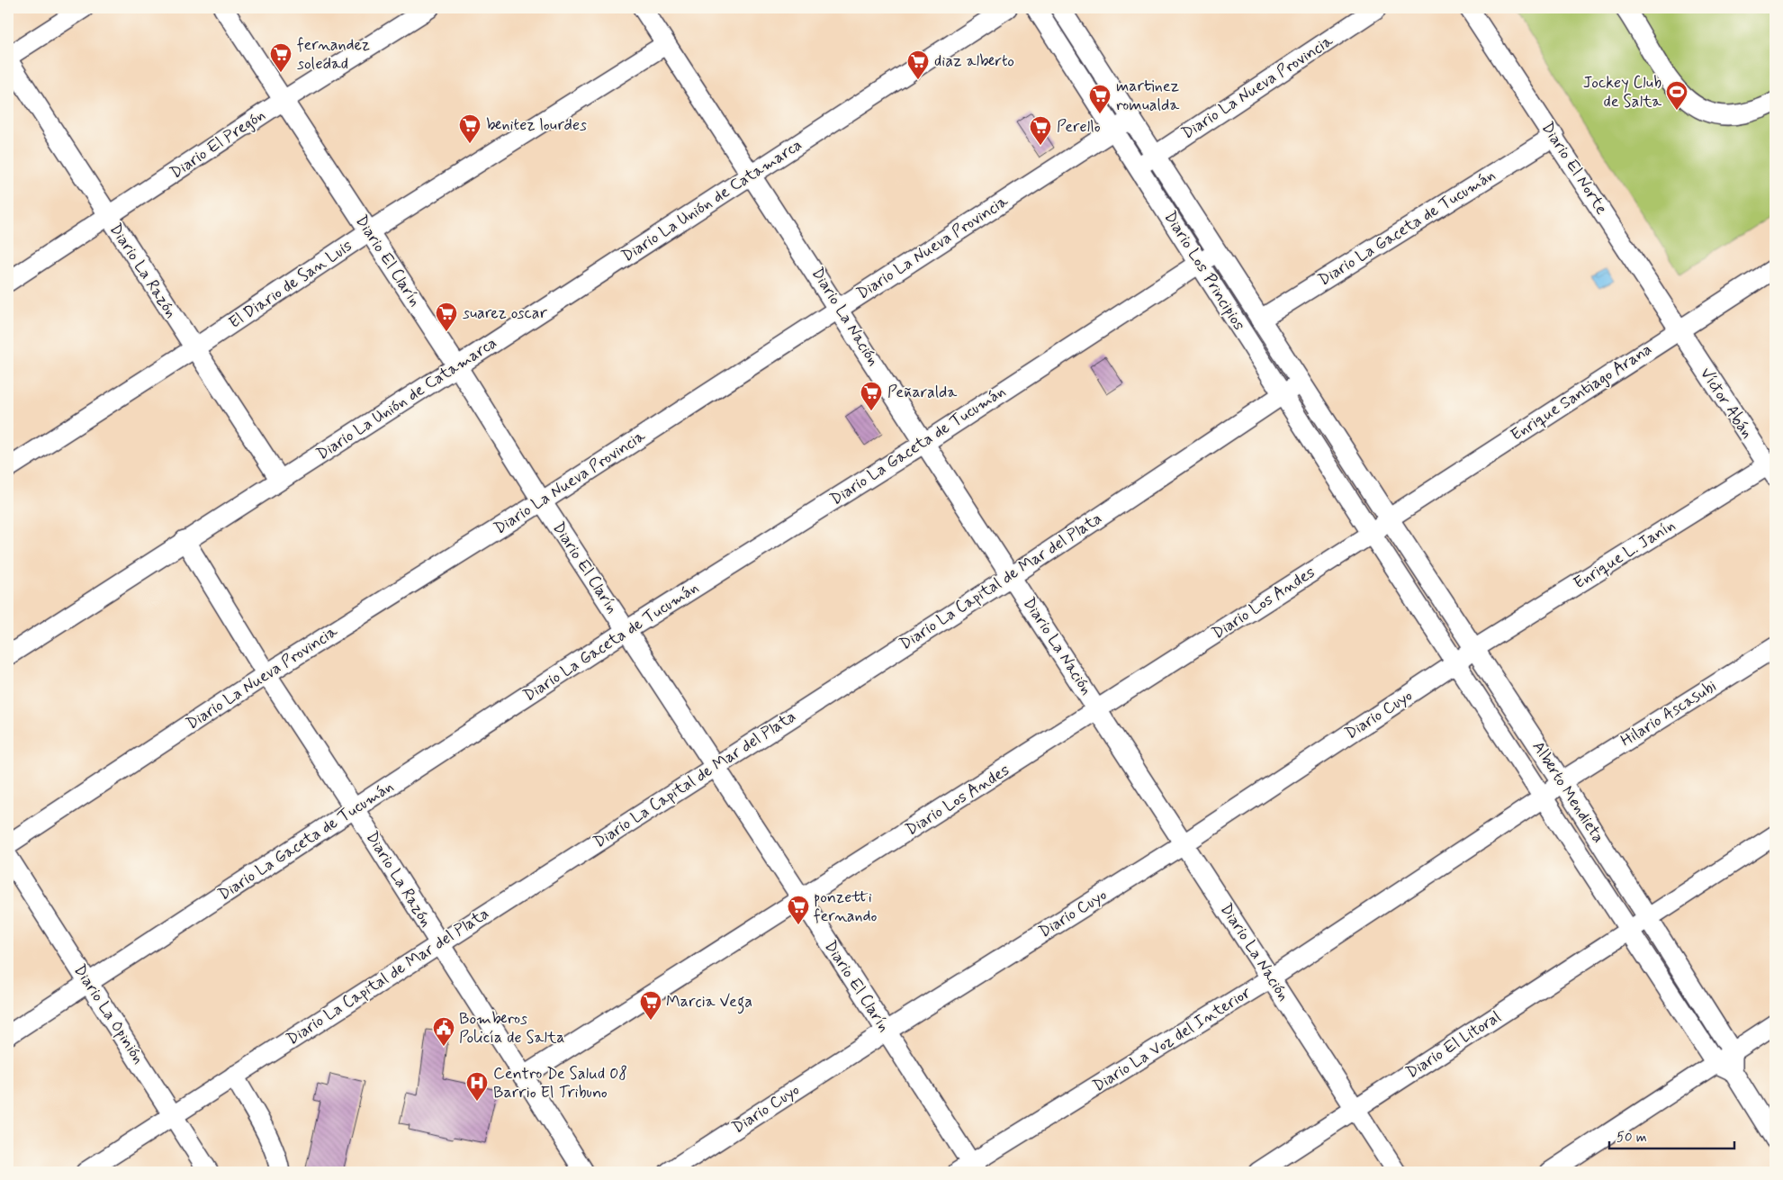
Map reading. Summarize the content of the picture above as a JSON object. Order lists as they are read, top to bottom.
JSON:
{
  "streets": {
    "street": [
      "Diario La Nueva Provincia",
      "Diario El Pregón",
      "Diario El Norte",
      "Diario La Unión de Catamarca",
      "Diario La Gaceta de Tucumán",
      "Diario El Clarín",
      "Diario La Razón",
      "Diario Los Principios",
      "El Diario de San Luis",
      "Diario La Nación",
      "Enrique Santiago Arana",
      "Víctor Abán",
      "Enrique L. Janín",
      "Diario La Capital de Mar del Plata",
      "Diario Los Andes",
      "Hilario Ascasubi",
      "Diario Cuyo",
      "Alberto Mendieta",
      "Diario La Opinión",
      "Diario La Voz del Interior",
      "Diario El Litoral"
    ]
  },
  "crossings": [
    ["Diario La Nueva Provincia", "Diario El Clarín"],
    ["Diario La Nueva Provincia", "Diario La Razón"],
    ["Diario La Nueva Provincia", "Diario Los Principios"],
    ["Diario La Nueva Provincia", "Diario La Nación"],
    ["Diario El Pregón", "Diario El Clarín"],
    ["Diario El Pregón", "Diario La Razón"],
    ["Diario El Norte", "Diario La Gaceta de Tucumán"],
    ["Diario El Norte", "Enrique Santiago Arana"],
    ["Diario El Norte", "Víctor Abán"],
    ["Diario La Unión de Catamarca", "Diario El Clarín"],
    ["Diario La Unión de Catamarca", "Diario La Razón"],
    ["Diario La Unión de Catamarca", "Diario La Nación"],
    ["Diario La Gaceta de Tucumán", "Diario El Clarín"],
    ["Diario La Gaceta de Tucumán", "Diario La Razón"],
    ["Diario La Gaceta de Tucumán", "Diario Los Principios"],
    ["Diario La Gaceta de Tucumán", "Diario La Nación"],
    ["Diario La Gaceta de Tucumán", "Diario La Opinión"],
    ["Diario El Clarín", "El Diario de San Luis"],
    ["Diario El Clarín", "Diario La Capital de Mar del Plata"],
    ["Diario El Clarín", "Diario Los Andes"],
    ["Diario El Clarín", "Diario Cuyo"],
    ["Diario El Clarín", "Diario La Voz del Interior"],
    ["Diario La Razón", "El Diario de San Luis"],
    ["Diario La Razón", "Diario La Capital de Mar del Plata"],
    ["Diario La Razón", "Diario Los Andes"],
    ["Diario Los Principios", "Enrique Santiago Arana"],
    ["Diario Los Principios", "Diario La Capital de Mar del Plata"],
    ["Diario Los Principios", "Diario Los Andes"],
    ["Diario Los Principios", "Alberto Mendieta"],
    ["El Diario de San Luis", "Diario La Nación"],
    ["Diario La Nación", "Diario La Capital de Mar del Plata"],
    ["Diario La Nación", "Diario Los Andes"],
    ["Diario La Nación", "Diario Cuyo"],
    ["Diario La Nación", "Diario La Voz del Interior"],
    ["Diario La Nación", "Diario El Litoral"],
    ["Enrique Santiago Arana", "Víctor Abán"],
    ["Enrique Santiago Arana", "Diario Los Andes"],
    ["Enrique Santiago Arana", "Alberto Mendieta"],
    ["Víctor Abán", "Enrique L. Janín"],
    ["Enrique L. Janín", "Diario Cuyo"],
    ["Enrique L. Janín", "Alberto Mendieta"],
    ["Diario La Capital de Mar del Plata", "Diario La Opinión"],
    ["Diario Los Andes", "Alberto Mendieta"],
    ["Hilario Ascasubi", "Alberto Mendieta"],
    ["Hilario Ascasubi", "Diario La Voz del Interior"],
    ["Diario Cuyo", "Alberto Mendieta"],
    ["Alberto Mendieta", "Diario La Voz del Interior"],
    ["Alberto Mendieta", "Diario El Litoral"]
  ],
  "places": {
    "supermarket": [
      "fernandez soledad",
      "diaz alberto",
      "martinez romualda",
      "benitez lourdes",
      "Perello",
      "suarez oscar",
      "Peñaralda",
      "ponzetti fernando",
      "Marcia Vega"
    ],
    "sports": ["Jockey Club de Salta"],
    "public building": ["Bomberos Policía de Salta"],
    "hospital": ["Centro De Salud 08 Barrio El Tribuno"]
  },
  "scale_bar": "50 m"
}
